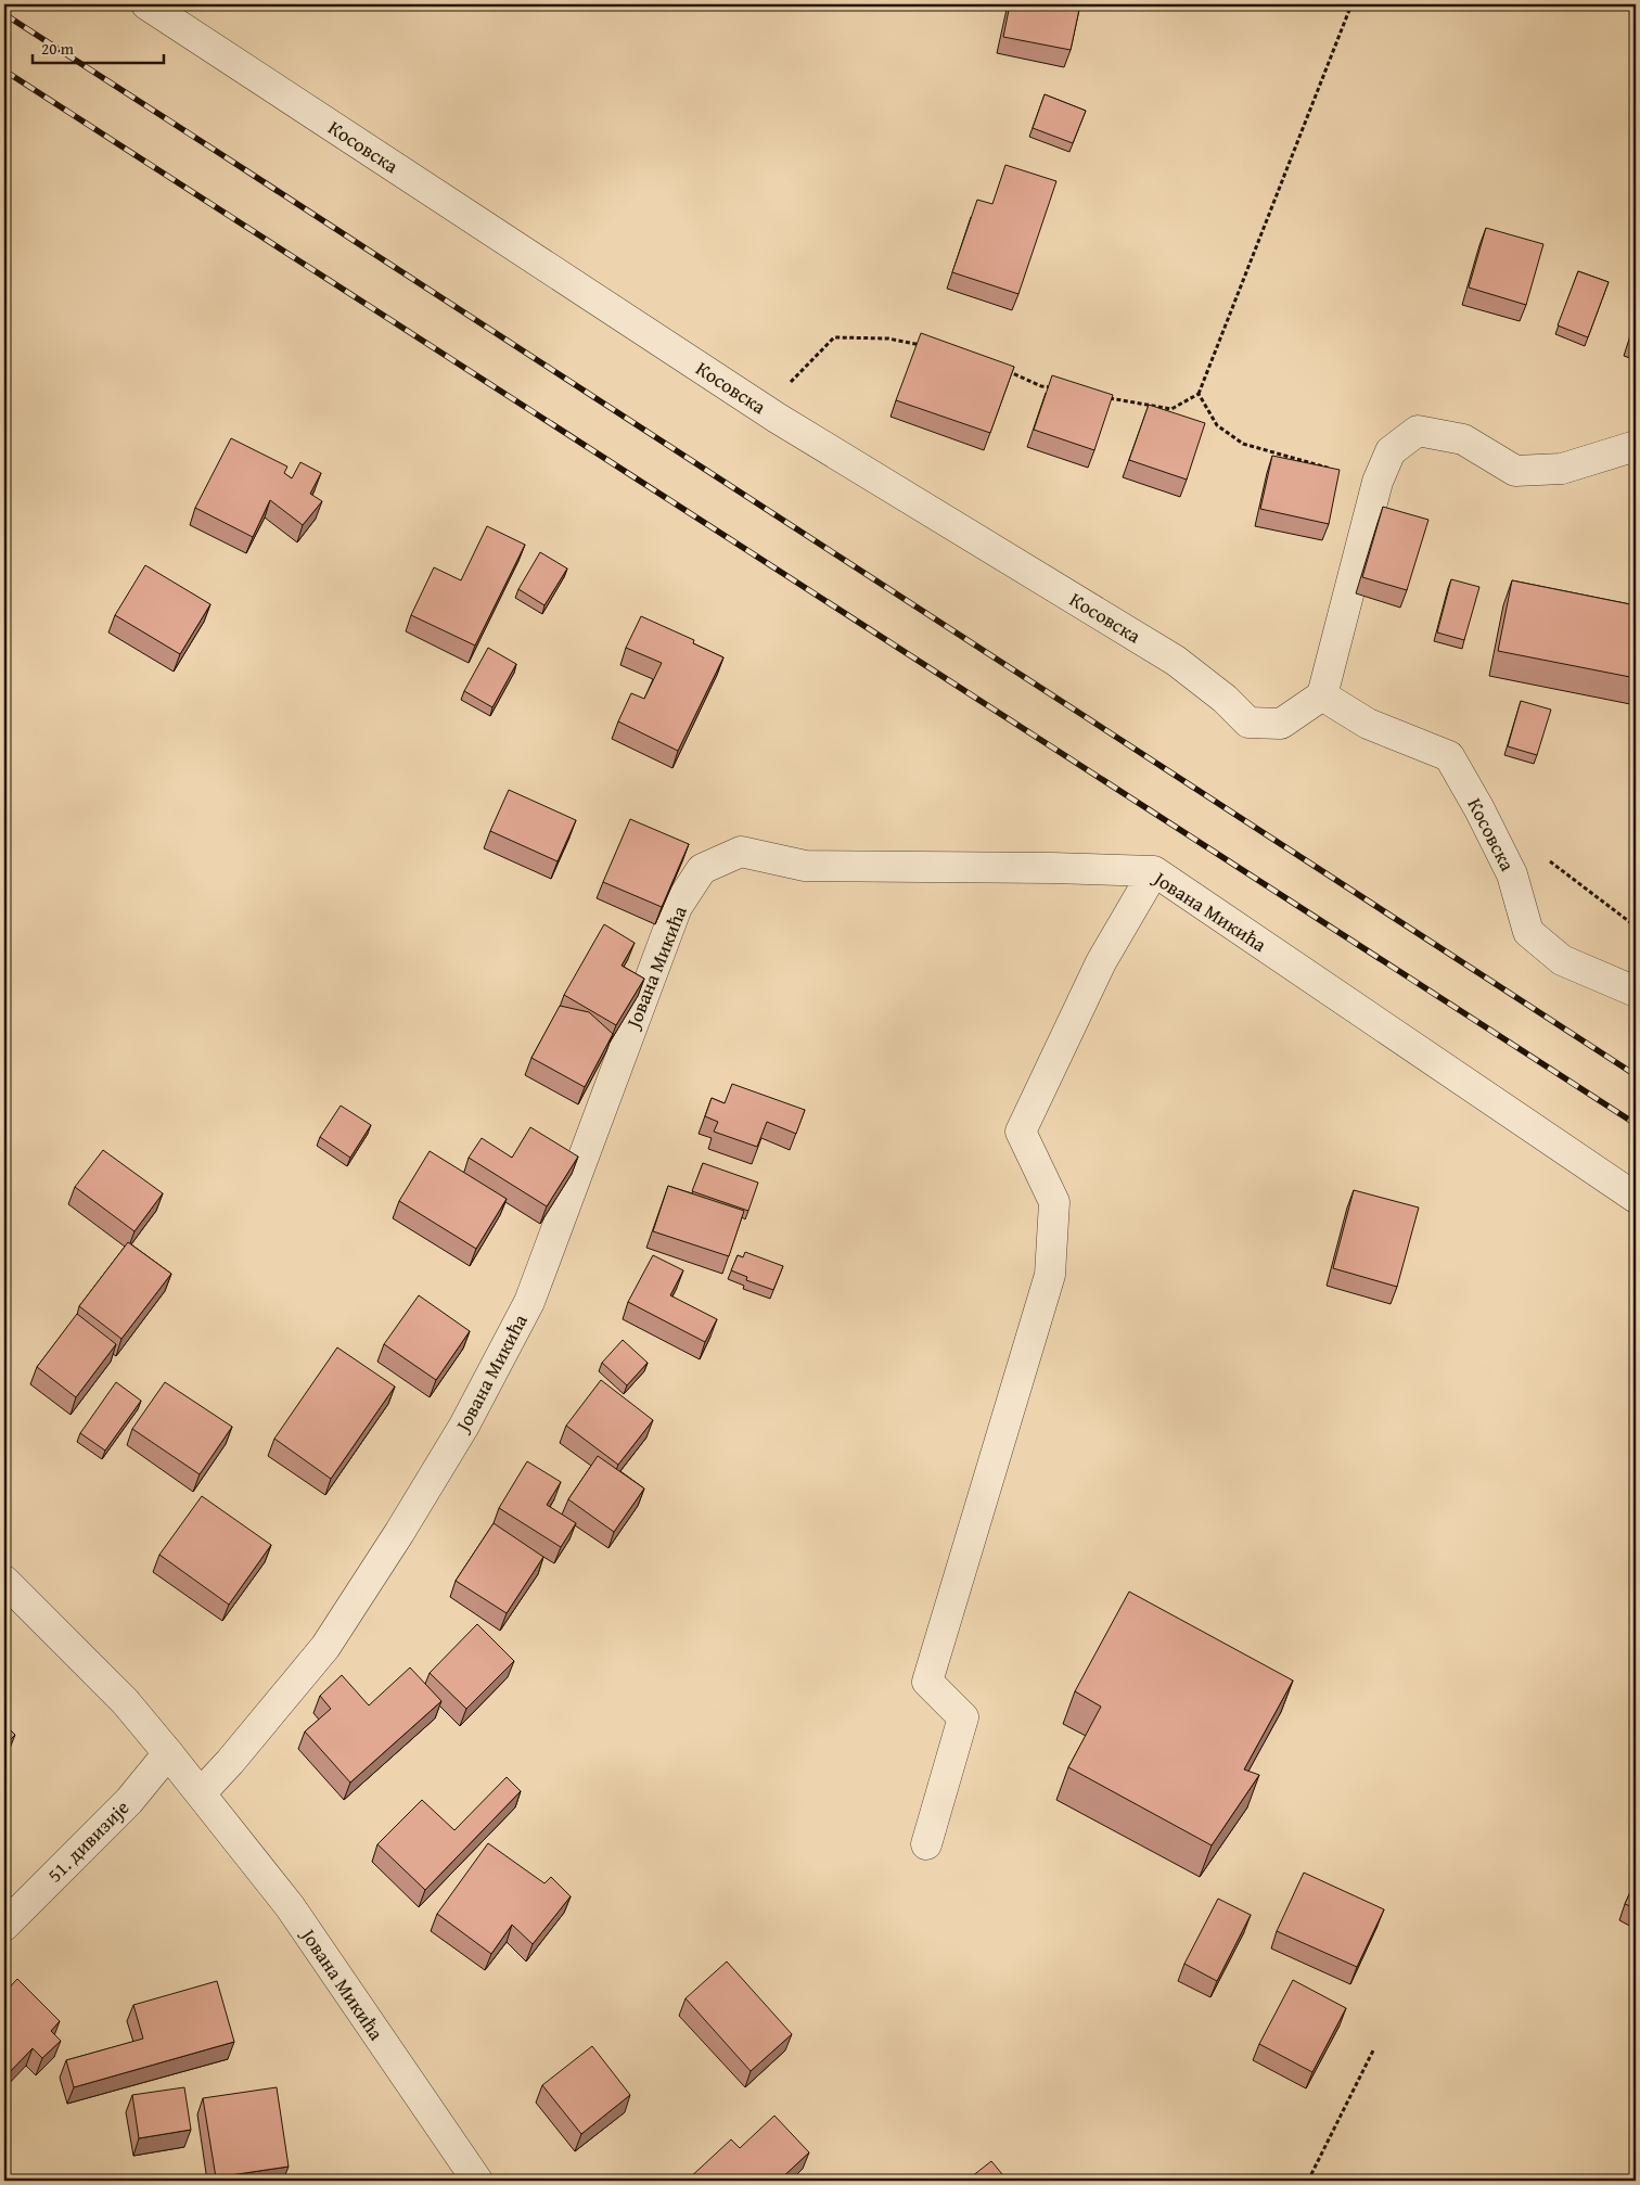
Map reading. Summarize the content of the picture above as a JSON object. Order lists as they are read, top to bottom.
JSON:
{
  "streets": {
    "street": ["Косовска", "Јована Микића", "51. дивизије"]
  },
  "crossings": [
    ["Јована Микића", "51. дивизије"]
  ],
  "scale_bar": "20 m"
}
